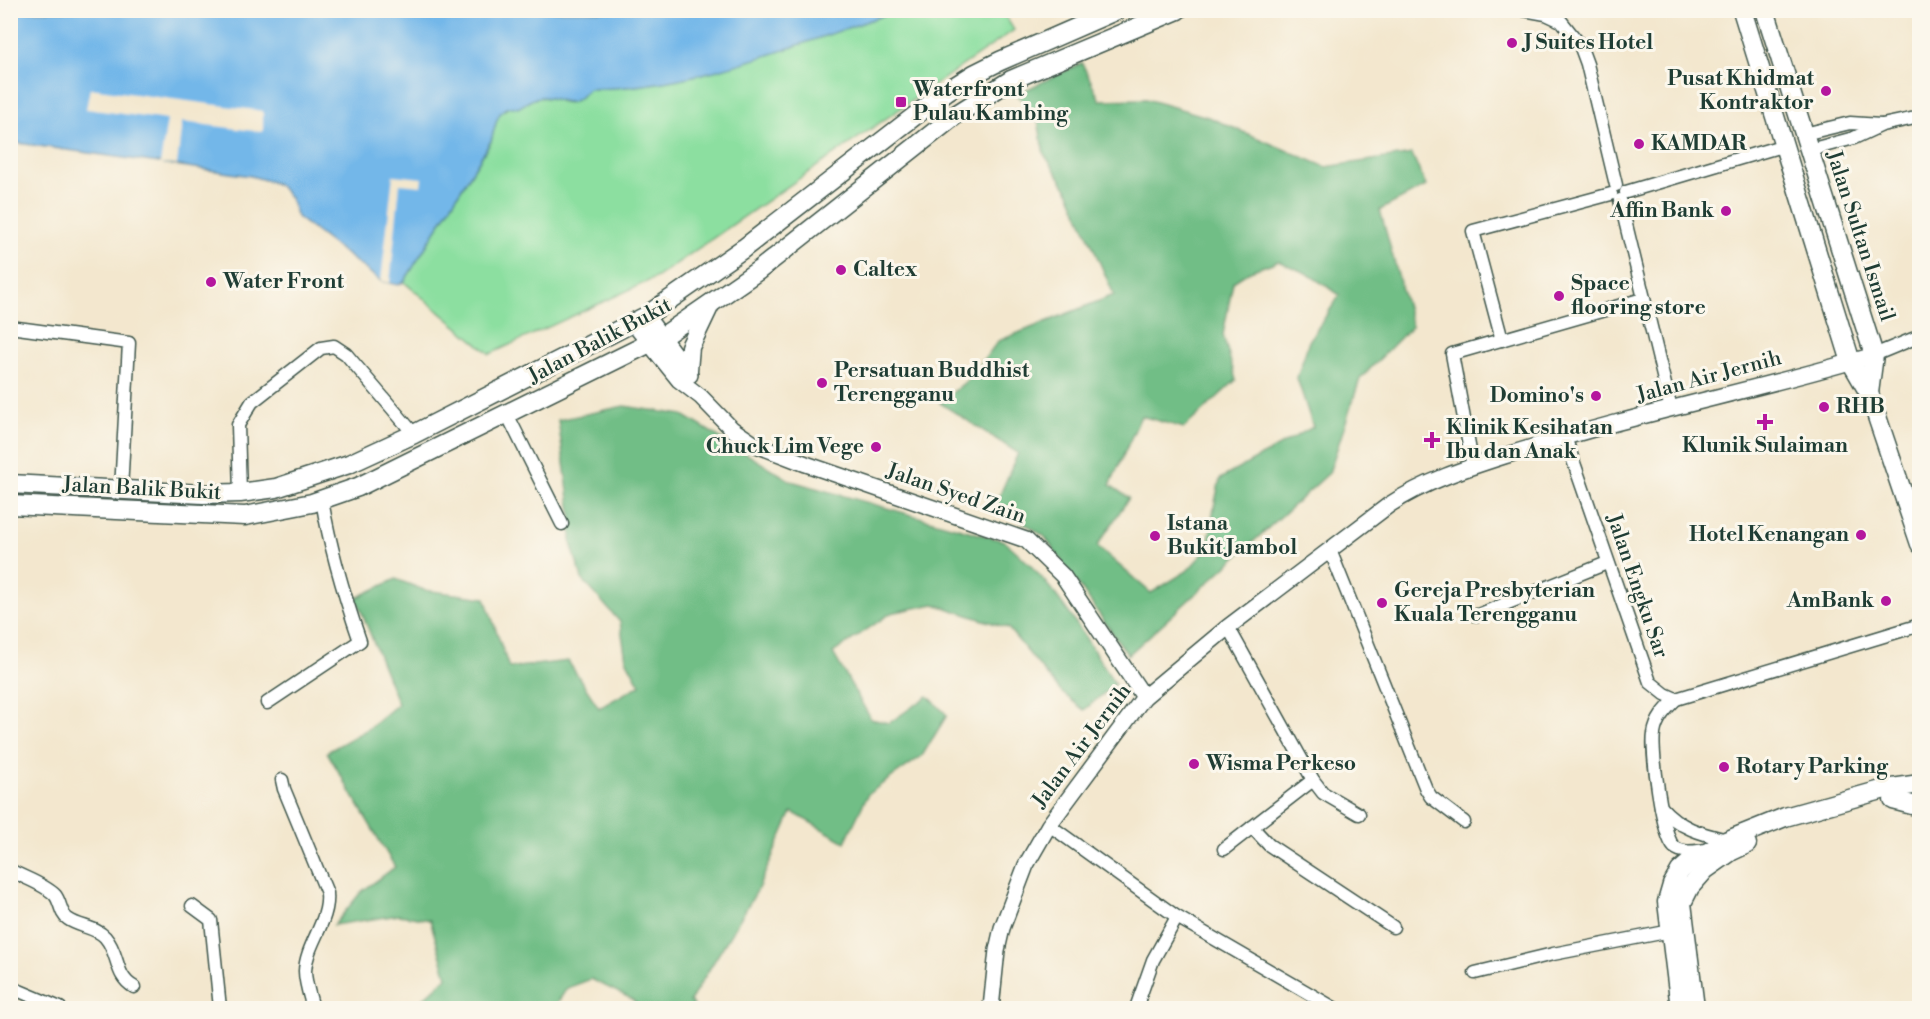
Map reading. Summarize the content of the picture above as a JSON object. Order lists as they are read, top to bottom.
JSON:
{
  "streets": {
    "main road": ["Jalan Sultan Ismail", "Jalan Balik Bukit"],
    "street": ["Jalan Air Jernih", "Jalan Syed Zain", "Jalan Engku Sar"]
  },
  "crossings": [
    ["Jalan Sultan Ismail", "Jalan Air Jernih"],
    ["Jalan Air Jernih", "Jalan Syed Zain"],
    ["Jalan Air Jernih", "Jalan Engku Sar"]
  ],
  "places": {
    "other": [
      "J Suites Hotel",
      "Pusat Khidmat Kontraktor",
      "KAMDAR",
      "Affin Bank",
      "Caltex",
      "Water Front",
      "Space flooring store",
      "Persatuan Buddhist Terengganu",
      "Domino's",
      "RHB",
      "Chuck Lim Vege",
      "Hotel Kenangan",
      "Istana Bukit Jambol",
      "AmBank",
      "Gereja Presbyterian Kuala Terengganu",
      "Wisma Perkeso",
      "Rotary Parking"
    ],
    "transit": ["Waterfront Pulau Kambing"],
    "health": ["Klunik Sulaiman", "Klinik Kesihatan Ibu dan Anak"]
  }
}
